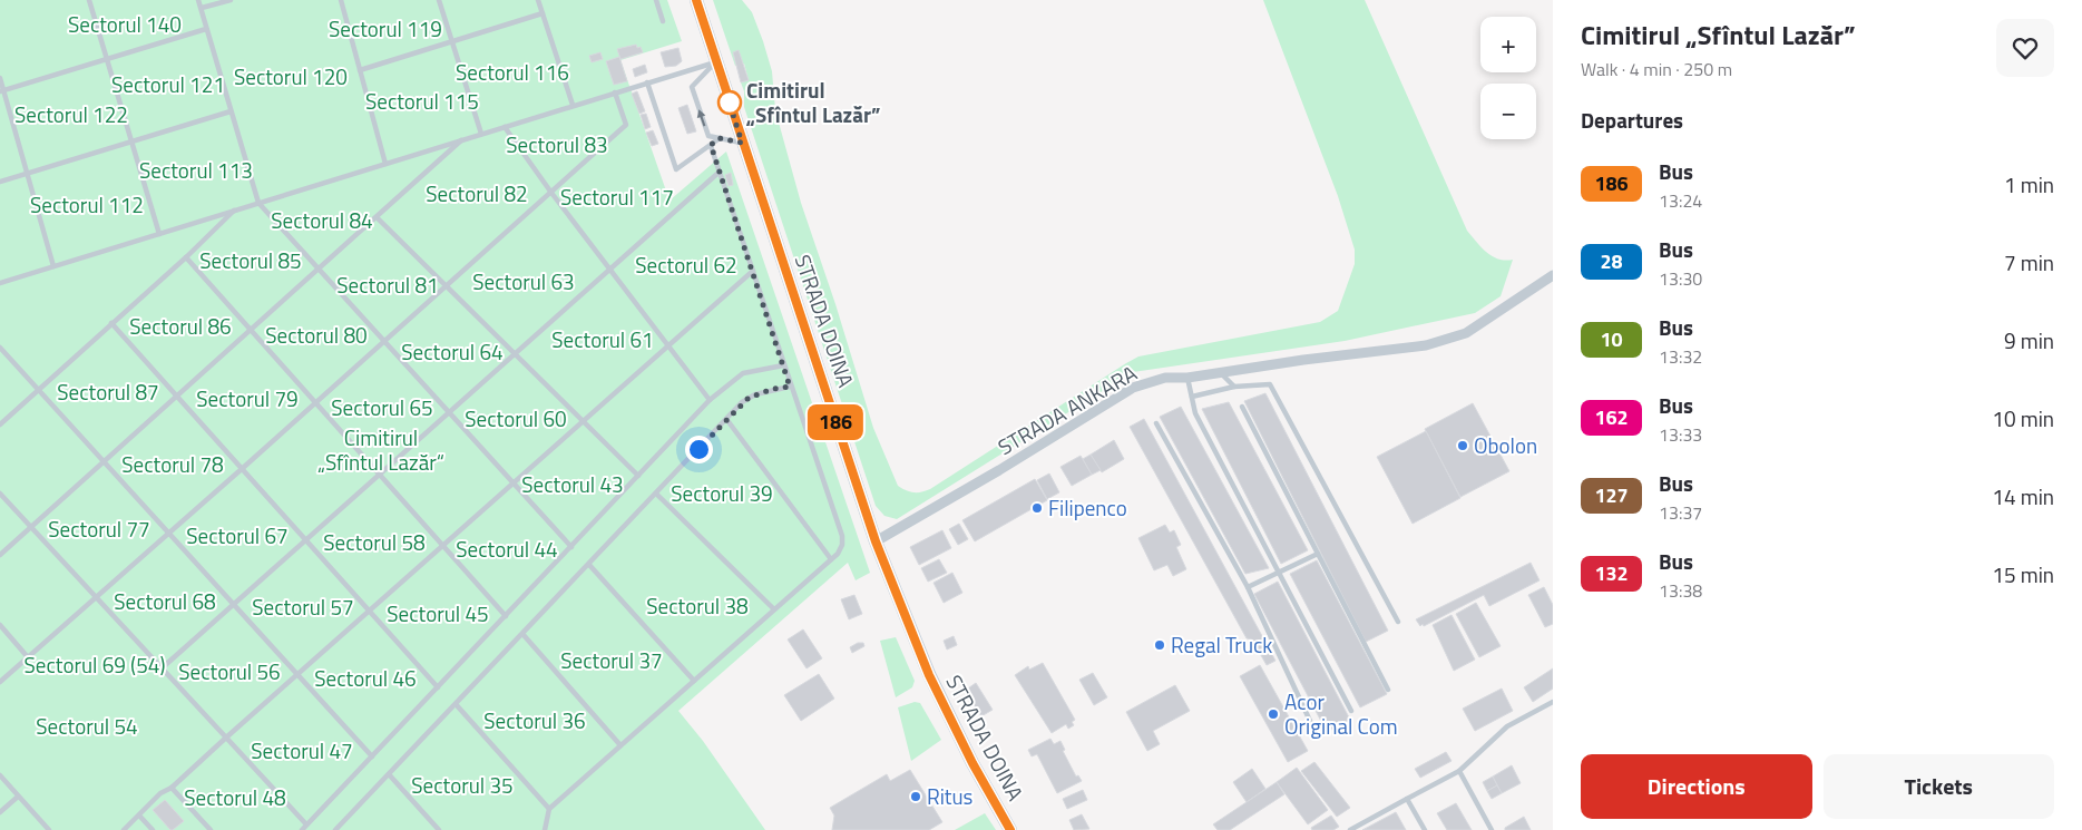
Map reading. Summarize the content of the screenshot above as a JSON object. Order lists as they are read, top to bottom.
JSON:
{
  "streets": {
    "main road": ["STRADA DOINA"],
    "street": ["STRADA ANKARA"]
  },
  "crossings": [
    ["STRADA DOINA", "STRADA ANKARA"]
  ],
  "parks": [
    "Sectorul 140",
    "Sectorul 119",
    "Sectorul 116",
    "Sectorul 120",
    "Sectorul 121",
    "Sectorul 115",
    "Sectorul 122",
    "Sectorul 83",
    "Sectorul 113",
    "Sectorul 82",
    "Sectorul 117",
    "Sectorul 112",
    "Sectorul 84",
    "Sectorul 85",
    "Sectorul 62",
    "Sectorul 63",
    "Sectorul 81",
    "Sectorul 86",
    "Sectorul 80",
    "Sectorul 61",
    "Sectorul 64",
    "Sectorul 87",
    "Sectorul 79",
    "Sectorul 65",
    "Sectorul 60",
    "Cimitirul „Sfîntul Lazăr“",
    "Sectorul 78",
    "Sectorul 43",
    "Sectorul 39",
    "Sectorul 77",
    "Sectorul 67",
    "Sectorul 58",
    "Sectorul 44",
    "Sectorul 68",
    "Sectorul 38",
    "Sectorul 57",
    "Sectorul 45",
    "Sectorul 37",
    "Sectorul 69 (54)",
    "Sectorul 56",
    "Sectorul 46",
    "Sectorul 36",
    "Sectorul 54",
    "Sectorul 47",
    "Sectorul 35",
    "Sectorul 48"
  ],
  "places": [
    "Cimitirul „Sfîntul Lazăr”",
    "Obolon",
    "Filipenco",
    "Regal Truck",
    "Acor Original Com",
    "Ritus"
  ],
  "lines": ["bus line 186"],
  "page": {
    "on_map": "186",
    "heading": [
      ["Cimitirul „Sfîntul Lazăr”", "Walk · 4 min · 250 m"],
      "Departures"
    ],
    "map_buttons": ["+", "−"],
    "list": [
      {
        "mark": "186",
        "name": "Bus",
        "note": "13:24",
        "value": "1 min"
      },
      {
        "mark": "28",
        "name": "Bus",
        "note": "13:30",
        "value": "7 min"
      },
      {
        "mark": "10",
        "name": "Bus",
        "note": "13:32",
        "value": "9 min"
      },
      {
        "mark": "162",
        "name": "Bus",
        "note": "13:33",
        "value": "10 min"
      },
      {
        "mark": "127",
        "name": "Bus",
        "note": "13:37",
        "value": "14 min"
      },
      {
        "mark": "132",
        "name": "Bus",
        "note": "13:38",
        "value": "15 min"
      }
    ],
    "buttons": ["Directions", "Tickets"]
  }
}
